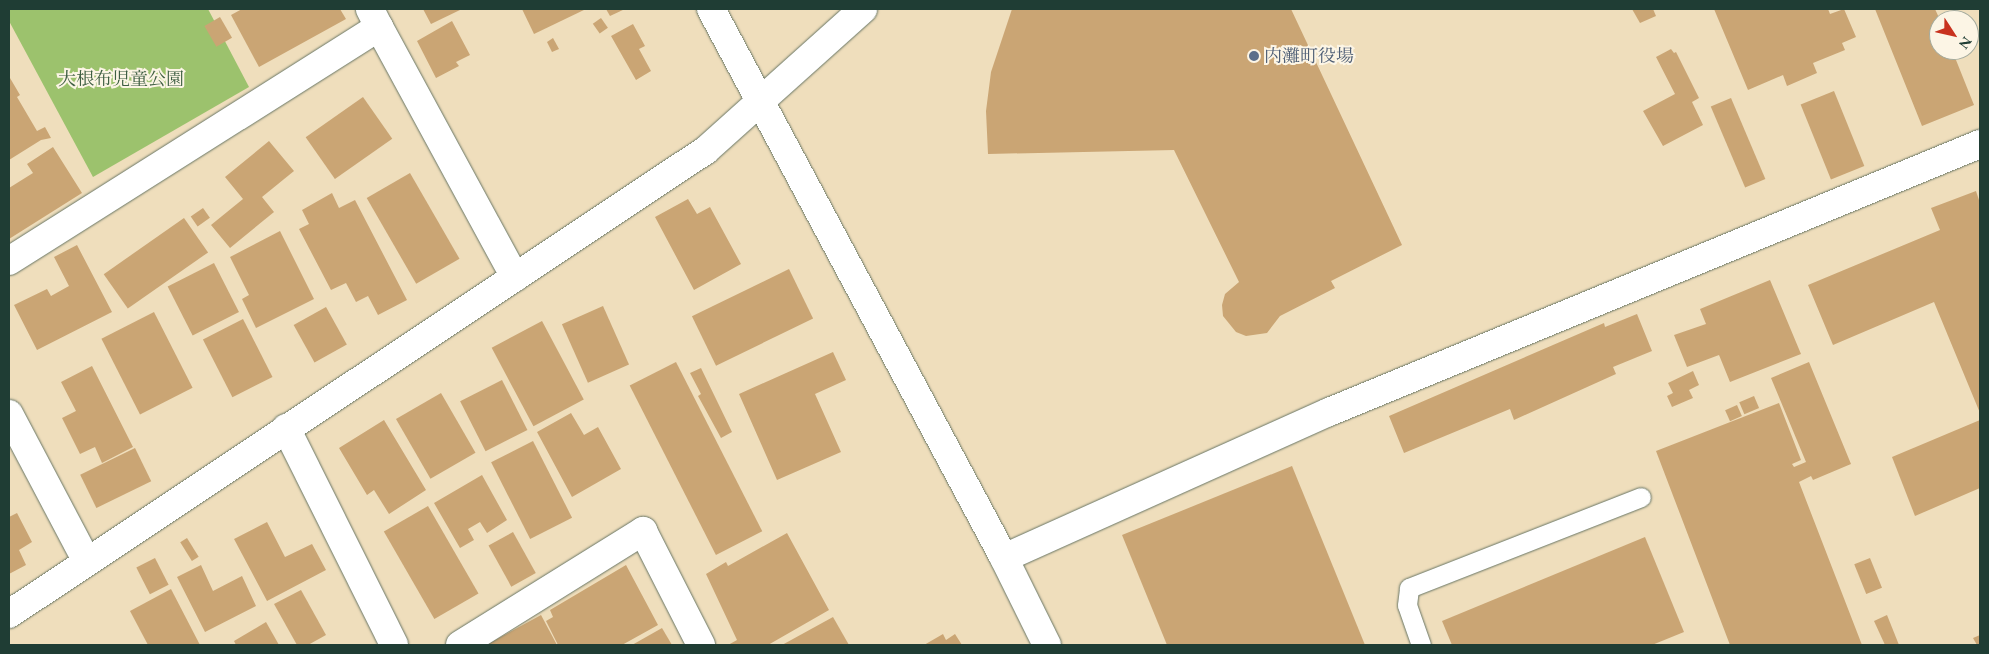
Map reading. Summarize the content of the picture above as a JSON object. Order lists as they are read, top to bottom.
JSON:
{
  "parks": ["大根布児童公園"],
  "places": ["内灘町役場"],
  "north": "bottom right"
}
